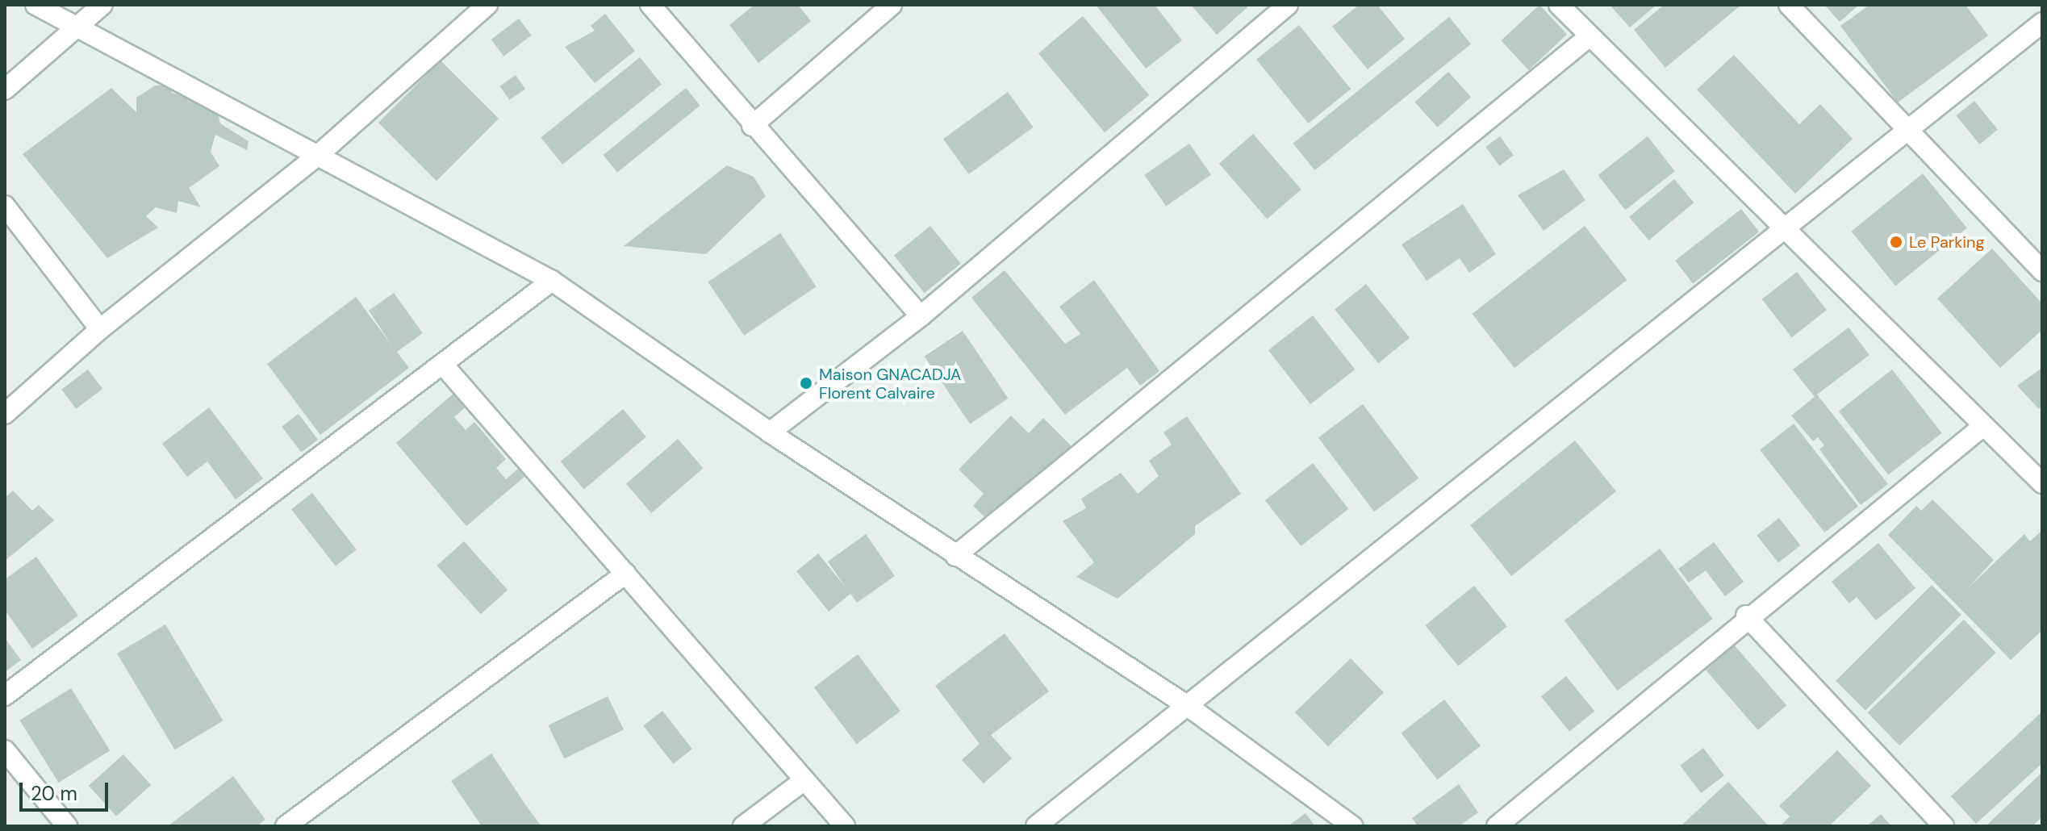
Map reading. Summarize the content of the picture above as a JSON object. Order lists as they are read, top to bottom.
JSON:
{
  "places": ["Le Parking", "Maison GNACADJA Florent Calvaire"],
  "scale_bar": "20 m"
}
